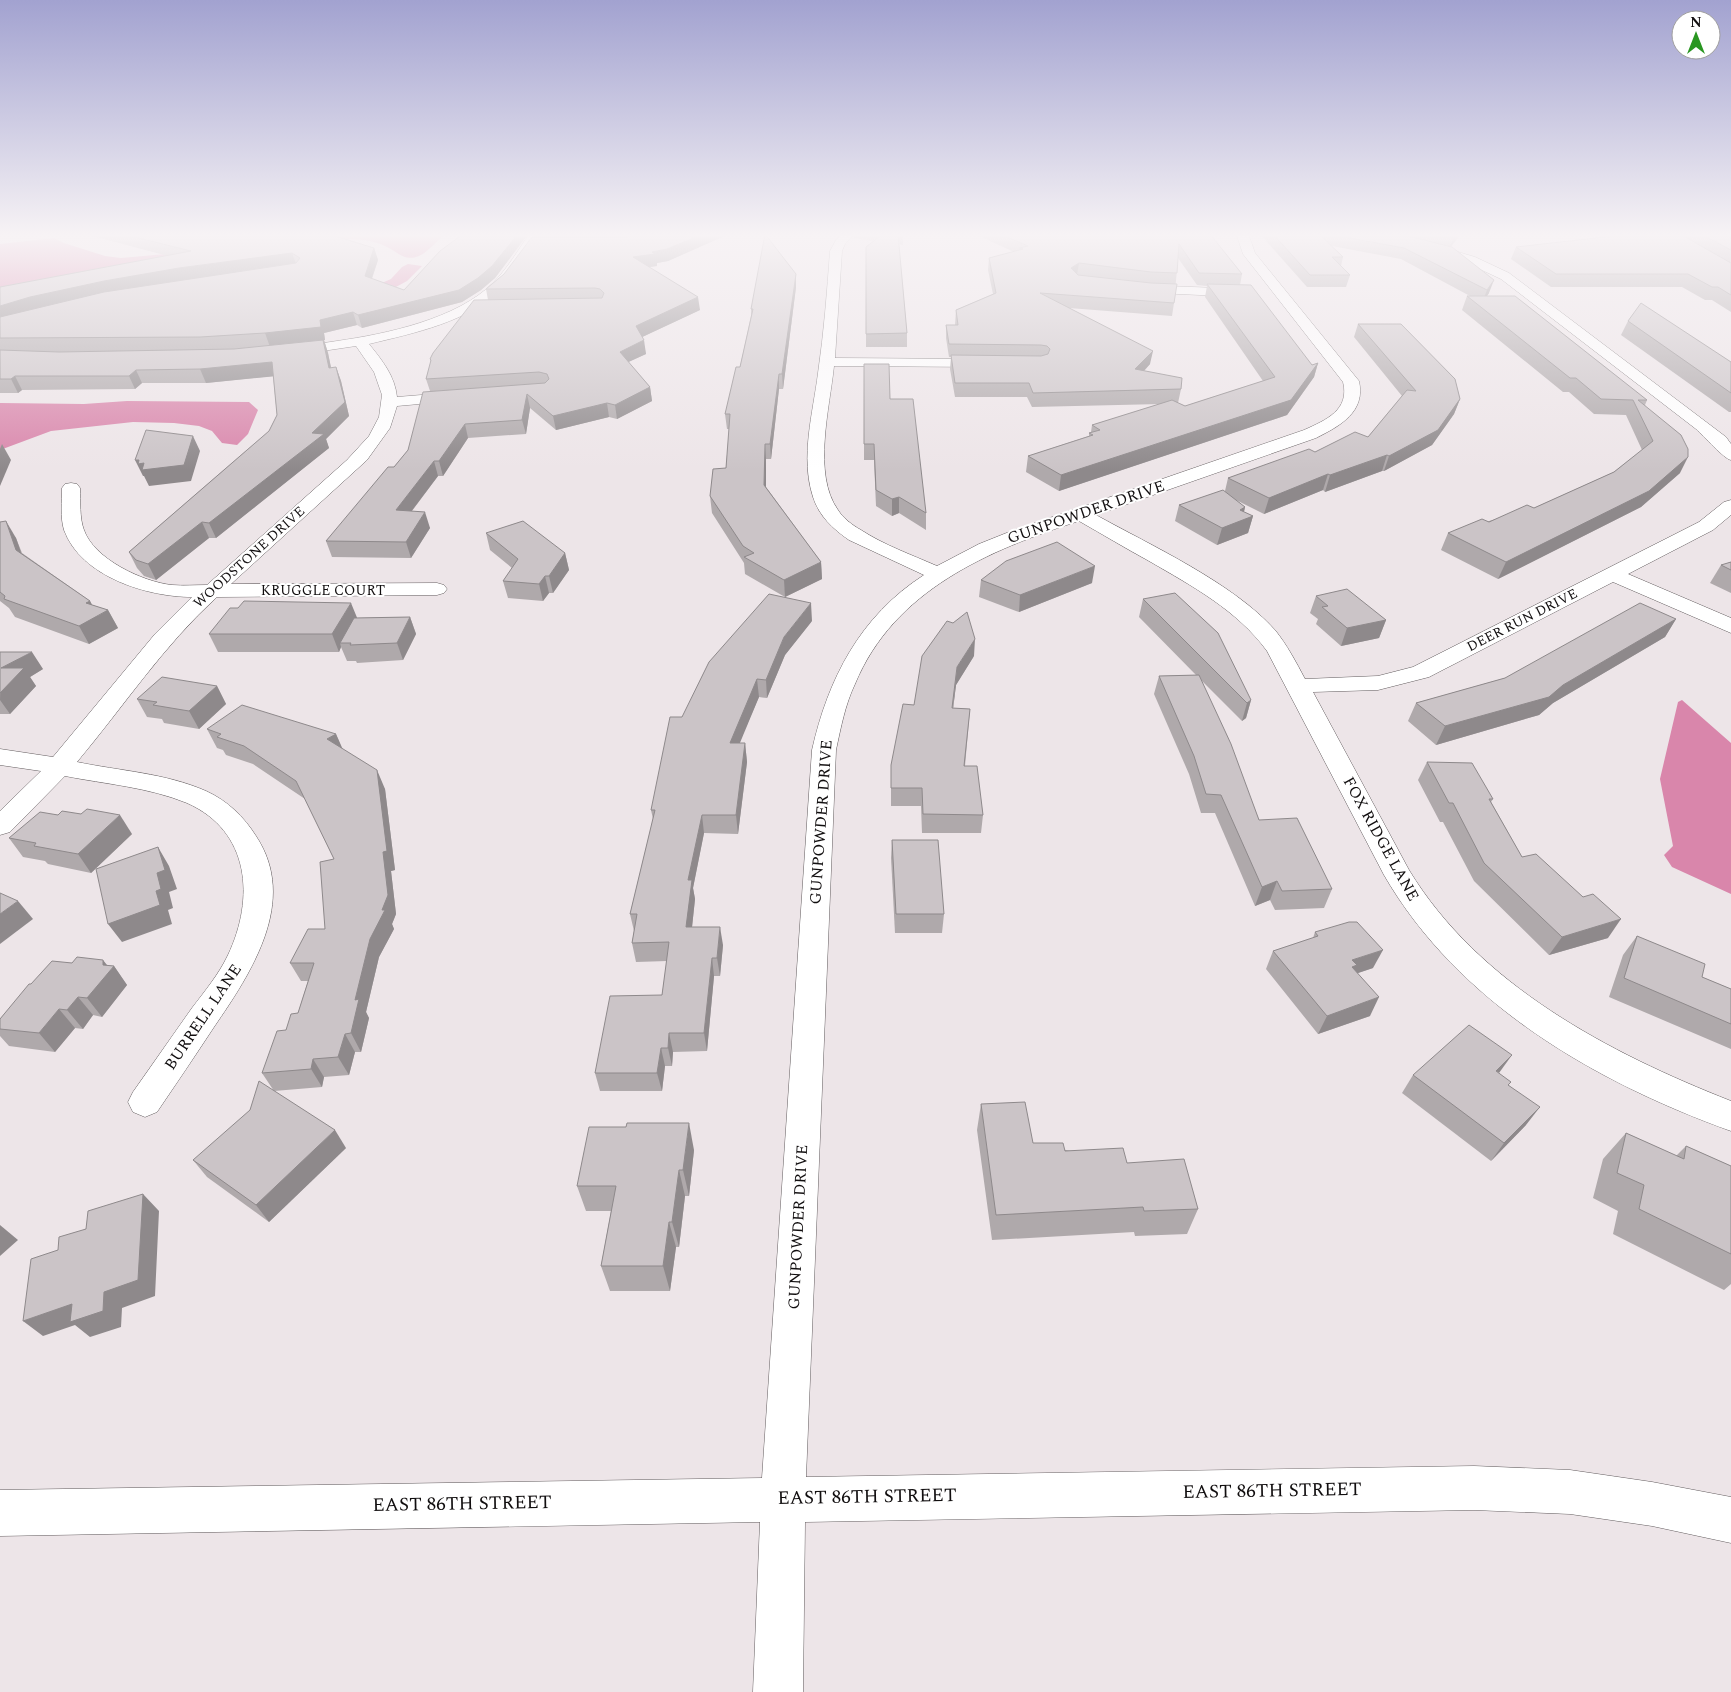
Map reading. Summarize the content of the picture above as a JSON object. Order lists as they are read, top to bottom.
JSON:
{
  "streets": {
    "street": [
      "GUNPOWDER DRIVE",
      "WOODSTONE DRIVE",
      "KRUGGLE COURT",
      "DEER RUN DRIVE",
      "FOX RIDGE LANE",
      "BURRELL LANE",
      "EAST 86TH STREET"
    ]
  },
  "crossings": [
    ["GUNPOWDER DRIVE", "FOX RIDGE LANE"],
    ["GUNPOWDER DRIVE", "EAST 86TH STREET"],
    ["WOODSTONE DRIVE", "KRUGGLE COURT"],
    ["WOODSTONE DRIVE", "BURRELL LANE"],
    ["DEER RUN DRIVE", "FOX RIDGE LANE"]
  ],
  "north": "top"
}
